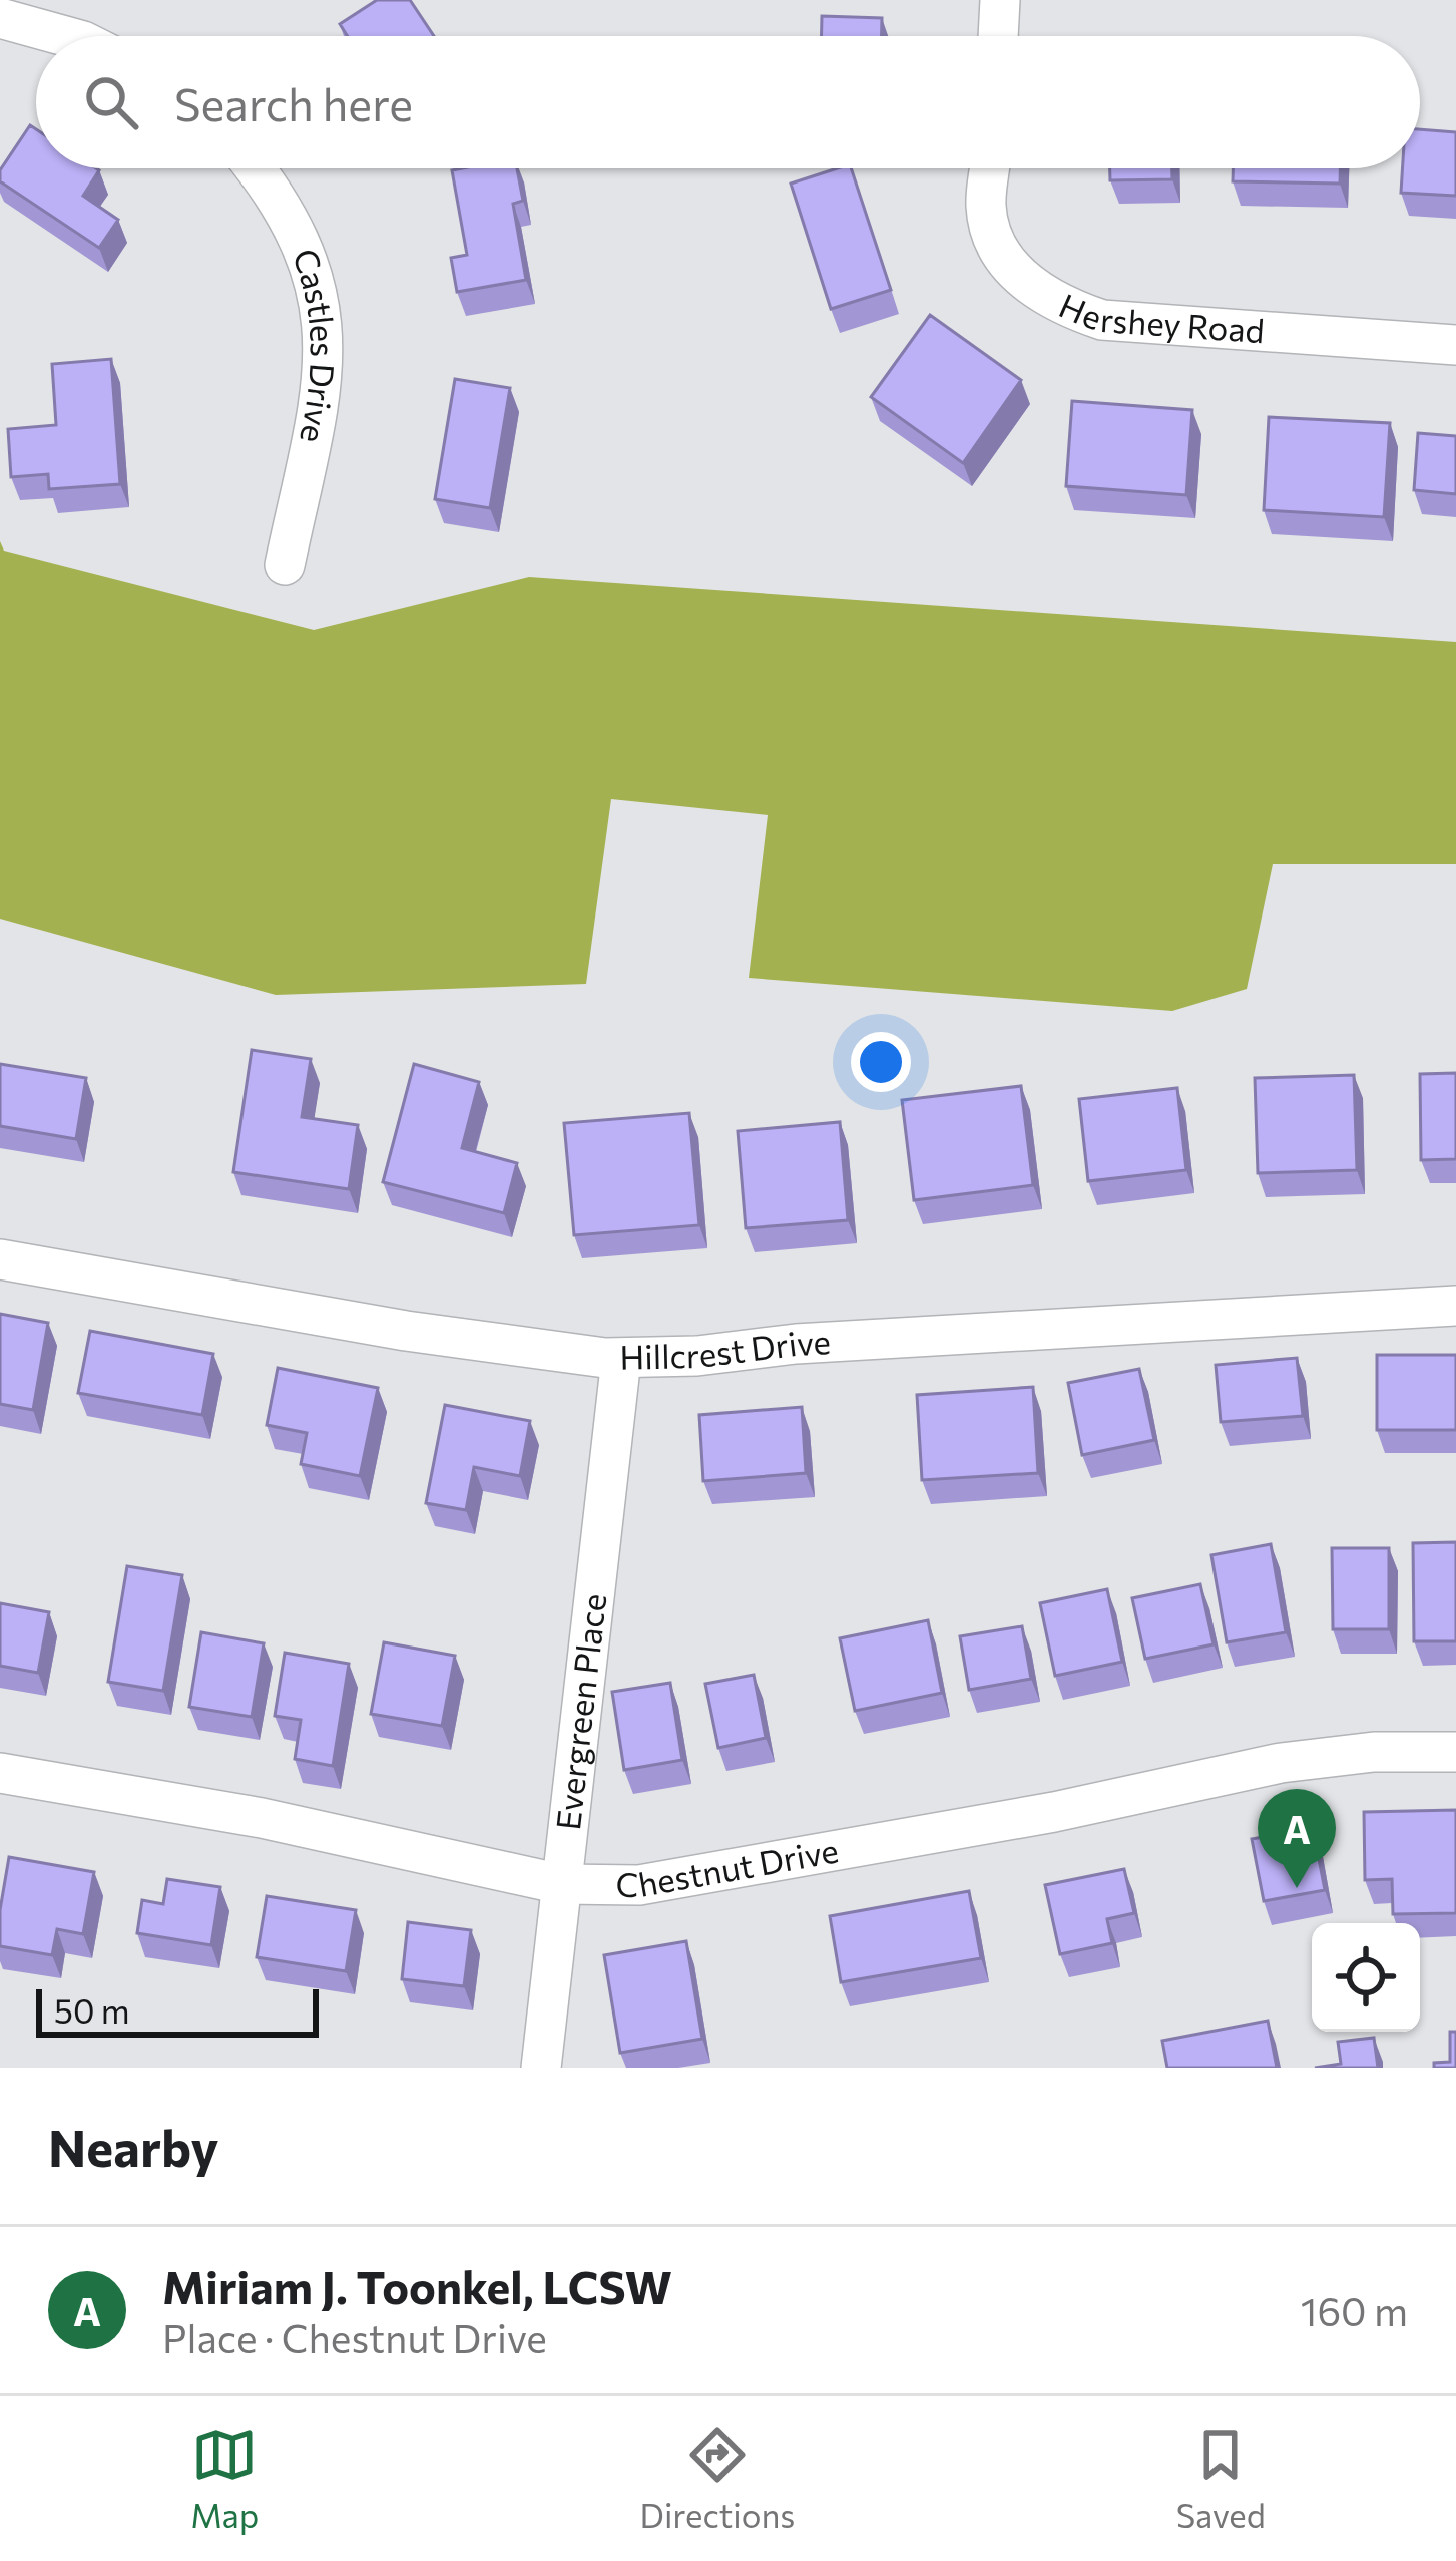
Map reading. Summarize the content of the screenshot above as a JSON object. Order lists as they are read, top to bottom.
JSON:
{
  "streets": {
    "street": [
      "Hershey Road",
      "Castles Drive",
      "Hillcrest Drive",
      "Evergreen Place",
      "Chestnut Drive"
    ]
  },
  "crossings": [
    ["Hillcrest Drive", "Evergreen Place"],
    ["Evergreen Place", "Chestnut Drive"]
  ],
  "scale_bar": "50 m",
  "page": {
    "search": "Search here",
    "pins": "A",
    "scale": "50 m",
    "heading": "Nearby",
    "list": [
      {
        "mark": "A",
        "name": "Miriam J. Toonkel, LCSW",
        "note": "Place · Chestnut Drive",
        "value": "160 m"
      }
    ],
    "nav": ["Map", "Directions", "Saved"]
  }
}
